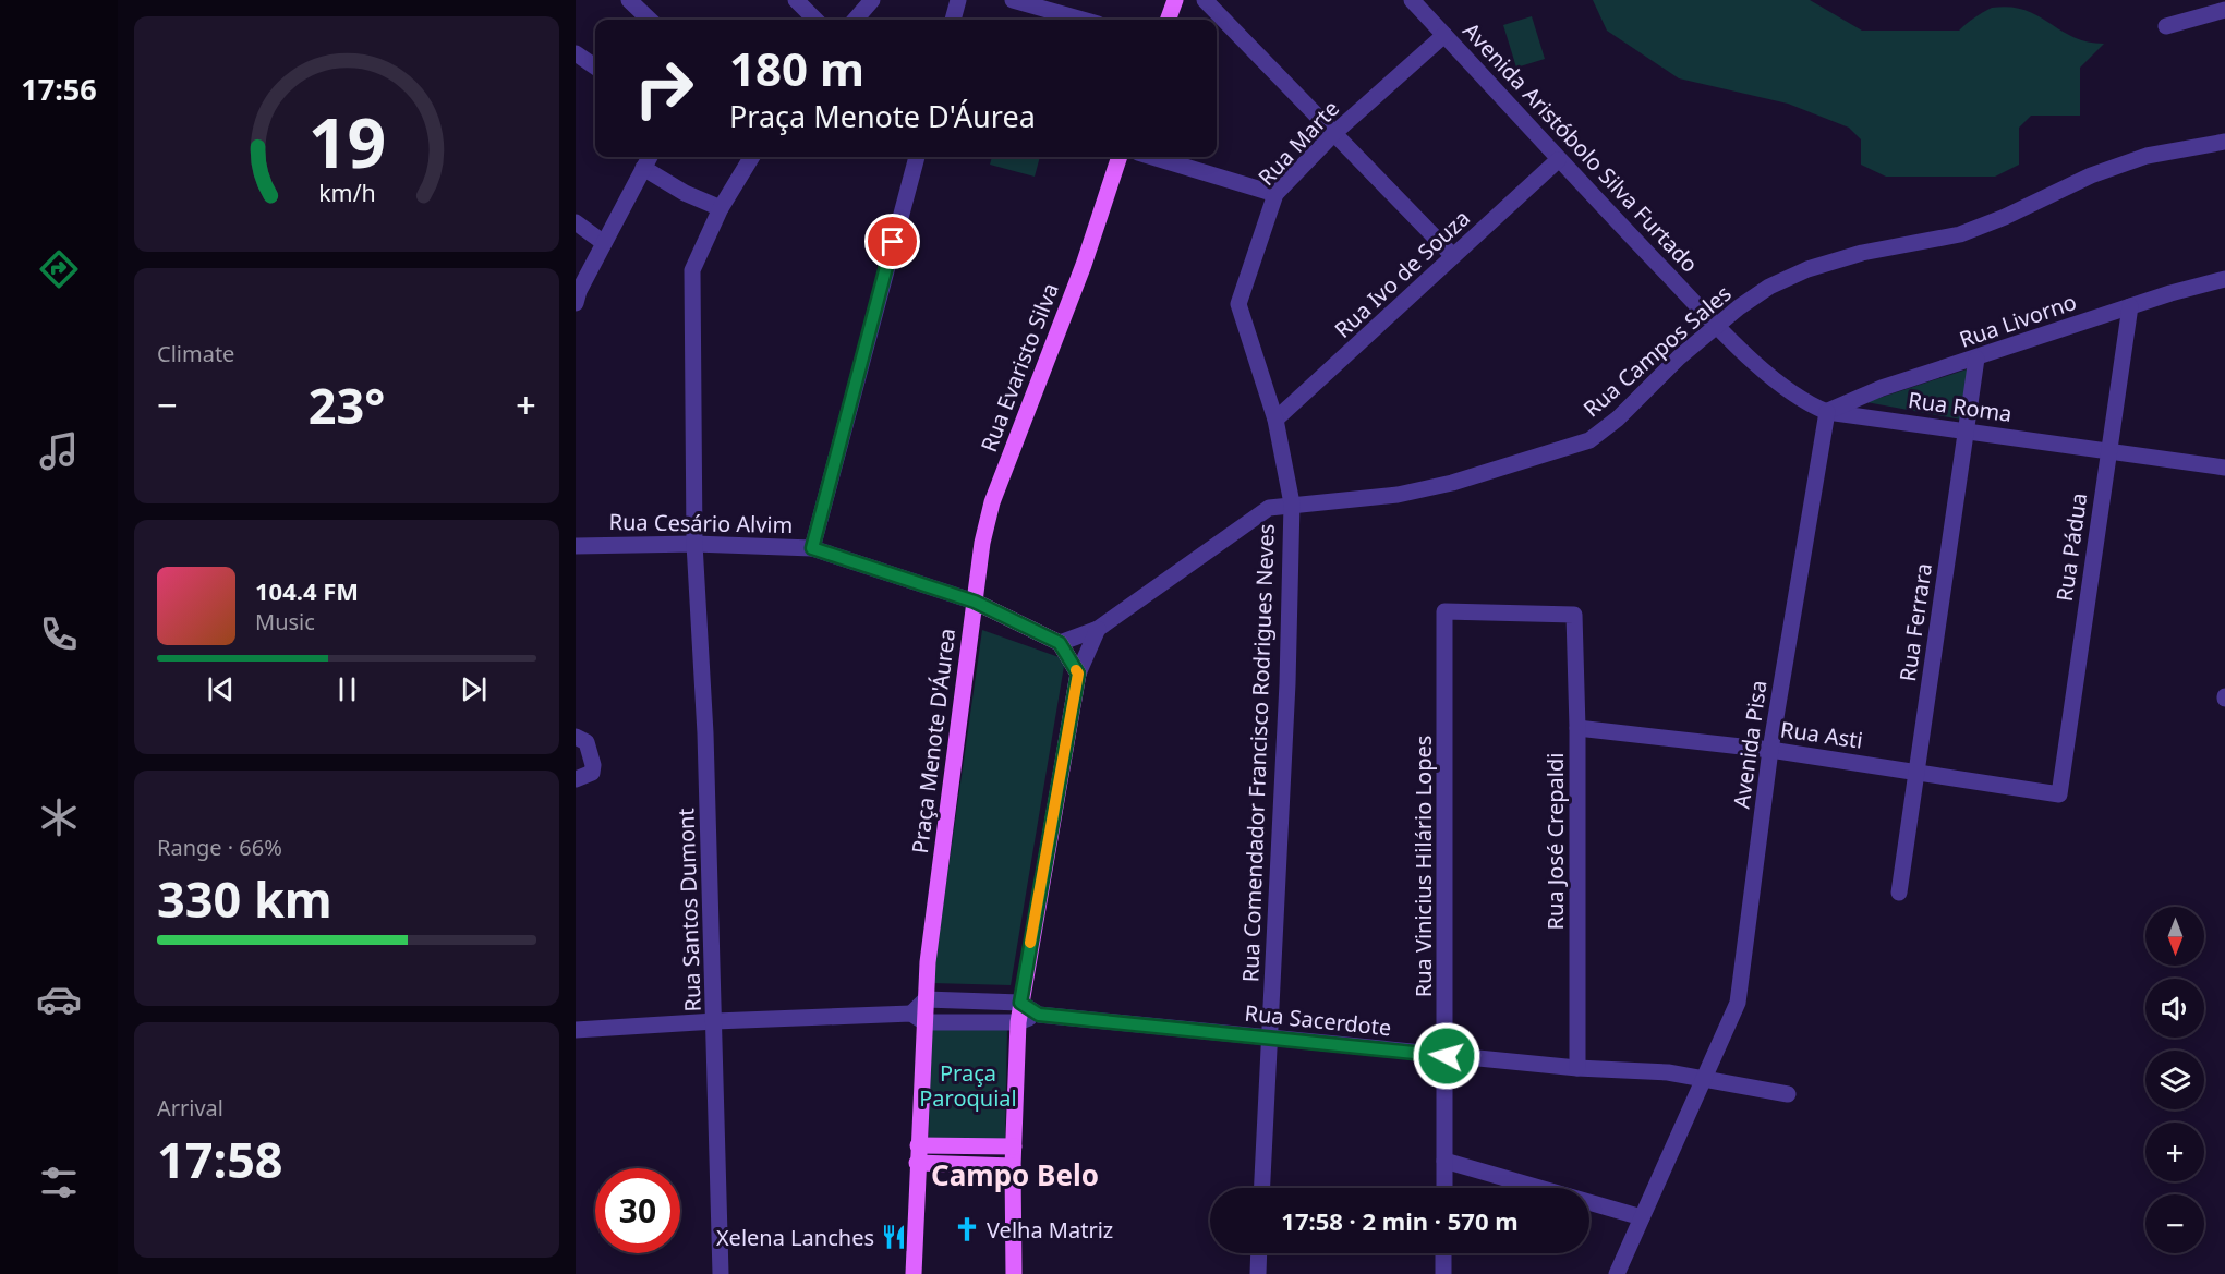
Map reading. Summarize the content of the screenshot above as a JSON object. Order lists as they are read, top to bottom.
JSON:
{
  "streets": {
    "main road": ["Rua Evaristo Silva", "Praça Menote D'Áurea"],
    "street": [
      "Rua Marte",
      "Avenida Aristóbolo Silva Furtado",
      "Rua Ivo de Souza",
      "Rua Livorno",
      "Rua Campos Sales",
      "Rua Roma",
      "Rua Cesário Alvim",
      "Rua Pádua",
      "Rua Ferrara",
      "Rua Asti",
      "Avenida Pisa",
      "Rua Comendador Francisco Rodrigues Neves",
      "Rua José Crepaldi",
      "Rua Vinicius Hilário Lopes",
      "Rua Santos Dumont",
      "Rua Sacerdote"
    ]
  },
  "crossings": [
    ["Rua Marte", "Avenida Aristóbolo Silva Furtado"],
    ["Rua Marte", "Rua Ivo de Souza"],
    ["Rua Marte", "Rua Campos Sales"],
    ["Rua Marte", "Rua Comendador Francisco Rodrigues Neves"],
    ["Avenida Aristóbolo Silva Furtado", "Rua Ivo de Souza"],
    ["Avenida Aristóbolo Silva Furtado", "Rua Campos Sales"],
    ["Avenida Aristóbolo Silva Furtado", "Rua Roma"],
    ["Rua Livorno", "Rua Roma"],
    ["Rua Livorno", "Rua Pádua"],
    ["Rua Livorno", "Rua Ferrara"],
    ["Rua Livorno", "Avenida Pisa"],
    ["Rua Campos Sales", "Rua Roma"],
    ["Rua Campos Sales", "Rua Comendador Francisco Rodrigues Neves"],
    ["Rua Evaristo Silva", "Rua Cesário Alvim"],
    ["Rua Evaristo Silva", "Praça Menote D'Áurea"],
    ["Rua Roma", "Rua Pádua"],
    ["Rua Roma", "Rua Ferrara"],
    ["Rua Roma", "Avenida Pisa"],
    ["Rua Cesário Alvim", "Praça Menote D'Áurea"],
    ["Rua Cesário Alvim", "Rua Santos Dumont"],
    ["Rua Pádua", "Rua Asti"],
    ["Rua Ferrara", "Rua Asti"],
    ["Rua Asti", "Avenida Pisa"],
    ["Rua Asti", "Rua José Crepaldi"],
    ["Avenida Pisa", "Rua Sacerdote"],
    ["Rua Comendador Francisco Rodrigues Neves", "Rua Sacerdote"],
    ["Rua José Crepaldi", "Rua Vinicius Hilário Lopes"],
    ["Rua José Crepaldi", "Rua Sacerdote"],
    ["Rua Vinicius Hilário Lopes", "Rua Sacerdote"]
  ],
  "districts": ["Campo Belo"],
  "parks": ["Praça Paroquial"],
  "places": {
    "church": ["Velha Matriz"],
    "restaurant": ["Xelena Lanches"]
  },
  "north": "bottom",
  "page": {
    "tabs": "17:56",
    "turn": ["180 m", "Praça Menote D'Áurea"],
    "tile": [
      "Climate",
      ["Range · 66%", "330 km"],
      ["Arrival", "17:58"]
    ],
    "heat": ["−", "23°", "+"],
    "song": ["104.4 FM", "Music"],
    "map_buttons": ["+", "−"],
    "limit": "30",
    "trip": "17:58 · 2 min · 570 m",
    "gauge": ["19", "km/h"]
  }
}
